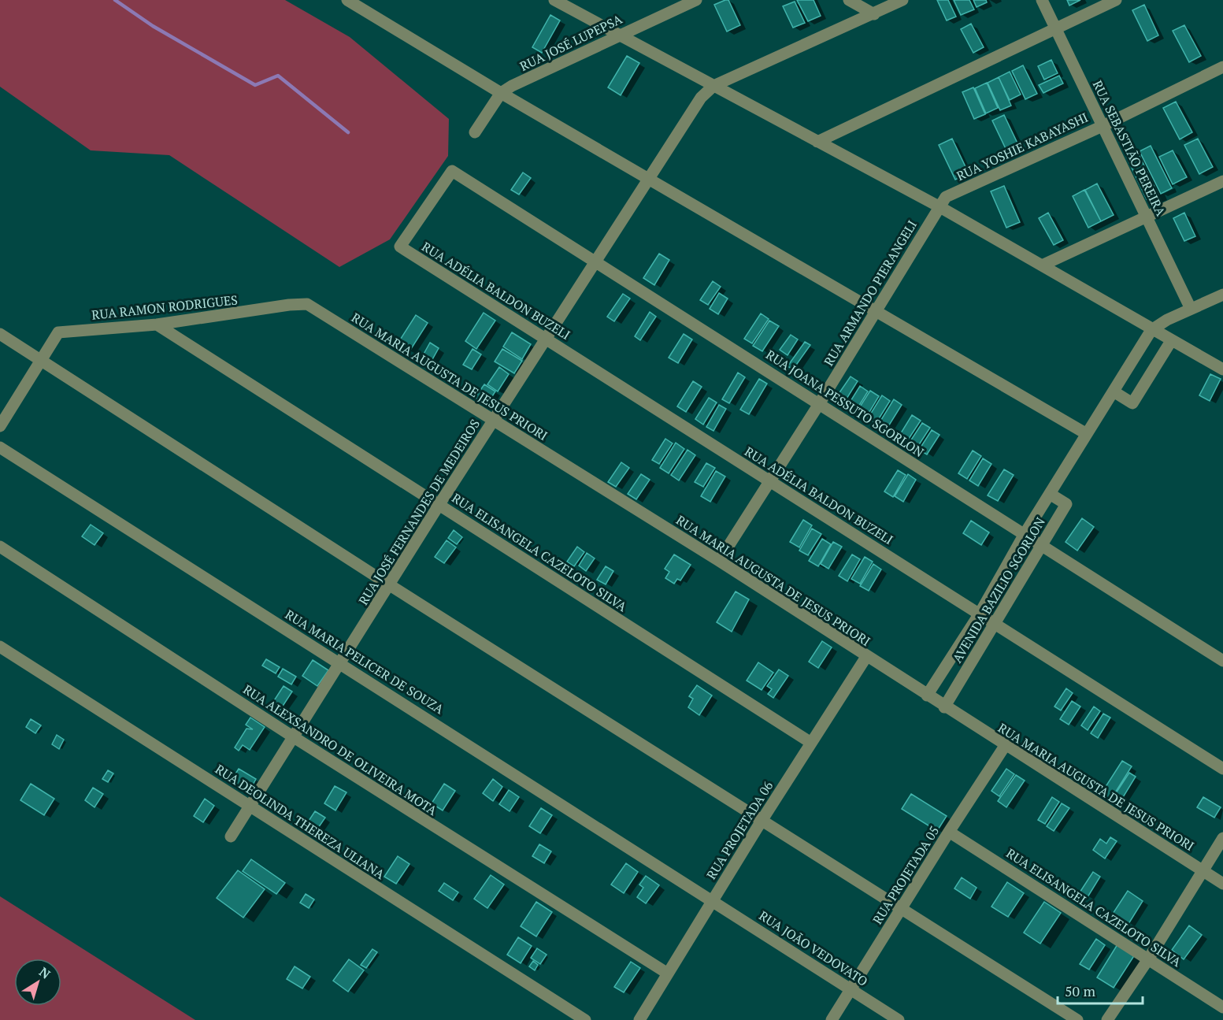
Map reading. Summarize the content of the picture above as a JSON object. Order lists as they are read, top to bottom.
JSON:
{
  "streets": {
    "street": [
      "RUA JOSÉ LUPEPSA",
      "RUA YOSHIE KABAYASHI",
      "RUA SEBASTIÃO PEREIRA",
      "RUA ADÉLIA BALDON BUZELI",
      "RUA ARMANDO PIERANGELI",
      "RUA RAMON RODRIGUES",
      "RUA MARIA AUGUSTA DE JESUS PRIORI",
      "RUA JOANA PESSUTO SGORLON",
      "RUA JOSÉ FERNANDES DE MEDEIROS",
      "RUA ELISANGELA CAZELOTO SILVA",
      "AVENIDA BAZILIO SGORLON",
      "RUA MARIA PELICER DE SOUZA",
      "RUA ALEXSANDRO DE OLIVEIRA MOTA",
      "RUA DEOLINDA THEREZA ULIANA",
      "RUA PROJETADA 06",
      "RUA PROJETADA 05",
      "RUA JOÃO VEDOVATO"
    ]
  },
  "crossings": [
    ["RUA YOSHIE KABAYASHI", "RUA SEBASTIÃO PEREIRA"],
    ["RUA YOSHIE KABAYASHI", "RUA ARMANDO PIERANGELI"],
    ["RUA ADÉLIA BALDON BUZELI", "RUA ARMANDO PIERANGELI"],
    ["RUA ADÉLIA BALDON BUZELI", "RUA JOANA PESSUTO SGORLON"],
    ["RUA ADÉLIA BALDON BUZELI", "RUA JOSÉ FERNANDES DE MEDEIROS"],
    ["RUA ADÉLIA BALDON BUZELI", "AVENIDA BAZILIO SGORLON"],
    ["RUA ARMANDO PIERANGELI", "RUA MARIA AUGUSTA DE JESUS PRIORI"],
    ["RUA ARMANDO PIERANGELI", "RUA JOANA PESSUTO SGORLON"],
    ["RUA RAMON RODRIGUES", "RUA MARIA AUGUSTA DE JESUS PRIORI"],
    ["RUA RAMON RODRIGUES", "RUA ELISANGELA CAZELOTO SILVA"],
    ["RUA MARIA AUGUSTA DE JESUS PRIORI", "RUA JOSÉ FERNANDES DE MEDEIROS"],
    ["RUA MARIA AUGUSTA DE JESUS PRIORI", "AVENIDA BAZILIO SGORLON"],
    ["RUA MARIA AUGUSTA DE JESUS PRIORI", "RUA PROJETADA 06"],
    ["RUA MARIA AUGUSTA DE JESUS PRIORI", "RUA PROJETADA 05"],
    ["RUA JOANA PESSUTO SGORLON", "RUA JOSÉ FERNANDES DE MEDEIROS"],
    ["RUA JOANA PESSUTO SGORLON", "AVENIDA BAZILIO SGORLON"],
    ["RUA JOSÉ FERNANDES DE MEDEIROS", "RUA ELISANGELA CAZELOTO SILVA"],
    ["RUA JOSÉ FERNANDES DE MEDEIROS", "RUA MARIA PELICER DE SOUZA"],
    ["RUA JOSÉ FERNANDES DE MEDEIROS", "RUA ALEXSANDRO DE OLIVEIRA MOTA"],
    ["RUA JOSÉ FERNANDES DE MEDEIROS", "RUA DEOLINDA THEREZA ULIANA"],
    ["RUA ELISANGELA CAZELOTO SILVA", "RUA PROJETADA 06"],
    ["RUA ELISANGELA CAZELOTO SILVA", "RUA PROJETADA 05"],
    ["RUA MARIA PELICER DE SOUZA", "RUA PROJETADA 06"],
    ["RUA MARIA PELICER DE SOUZA", "RUA JOÃO VEDOVATO"],
    ["RUA ALEXSANDRO DE OLIVEIRA MOTA", "RUA PROJETADA 06"],
    ["RUA PROJETADA 06", "RUA JOÃO VEDOVATO"],
    ["RUA PROJETADA 05", "RUA JOÃO VEDOVATO"]
  ],
  "scale_bar": "50 m",
  "north": "top right"
}
